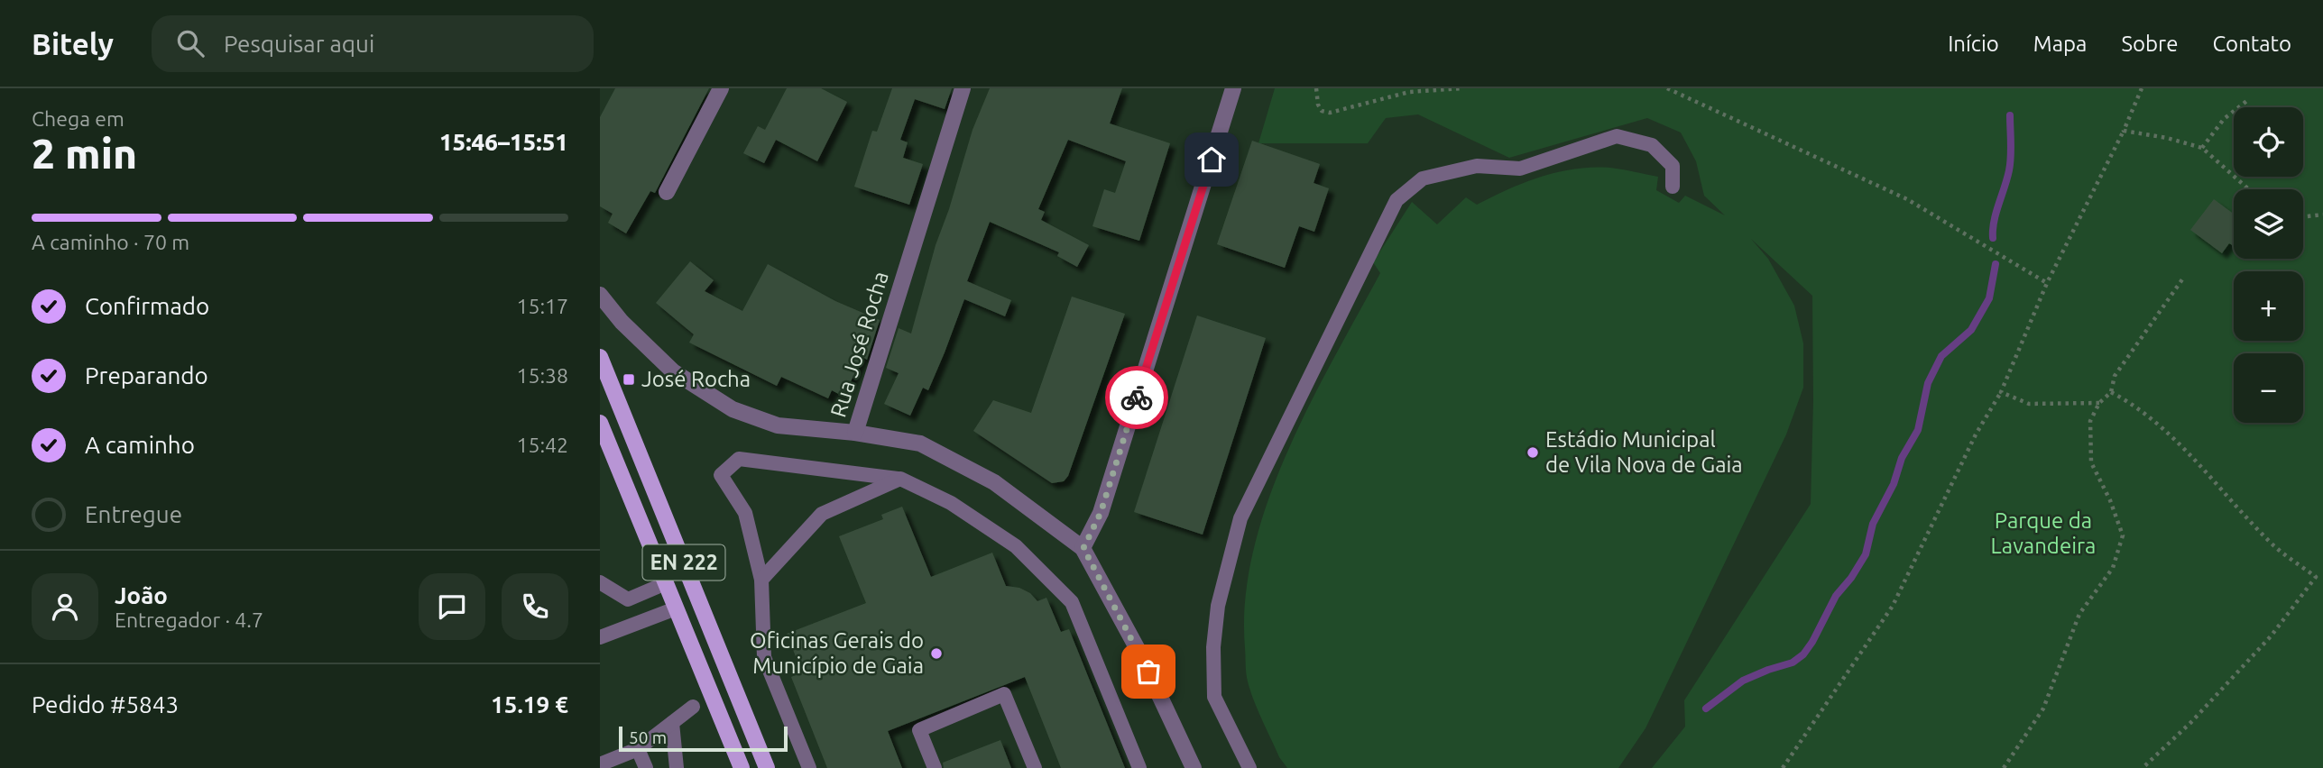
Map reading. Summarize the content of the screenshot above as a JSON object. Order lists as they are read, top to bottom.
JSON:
{
  "streets": {
    "main road": ["EN 222"],
    "street": ["Rua José Rocha"]
  },
  "parks": ["Parque da Lavandeira"],
  "places": {
    "transit": ["José Rocha"],
    "other": ["Estádio Municipal de Vila Nova de Gaia", "Oficinas Gerais do Município de Gaia"]
  },
  "scale_bar": "50 m",
  "page": {
    "header": "Bitely",
    "search": "Pesquisar aqui",
    "nav": [
      "Início",
      "Mapa",
      "Sobre",
      "Contato"
    ],
    "heading": ["2 min", "Chega em", "15:46–15:51"],
    "panel": [
      "João",
      "Entregador · 4.7",
      "Pedido #5843",
      "15.19 €"
    ],
    "map_buttons": ["+", "−"],
    "bar": "A caminho · 70 m",
    "list": [
      ["Confirmado", "15:17"],
      ["Preparando", "15:38"],
      ["A caminho", "15:42"],
      "Entregue"
    ],
    "scale": "50 m"
  }
}
